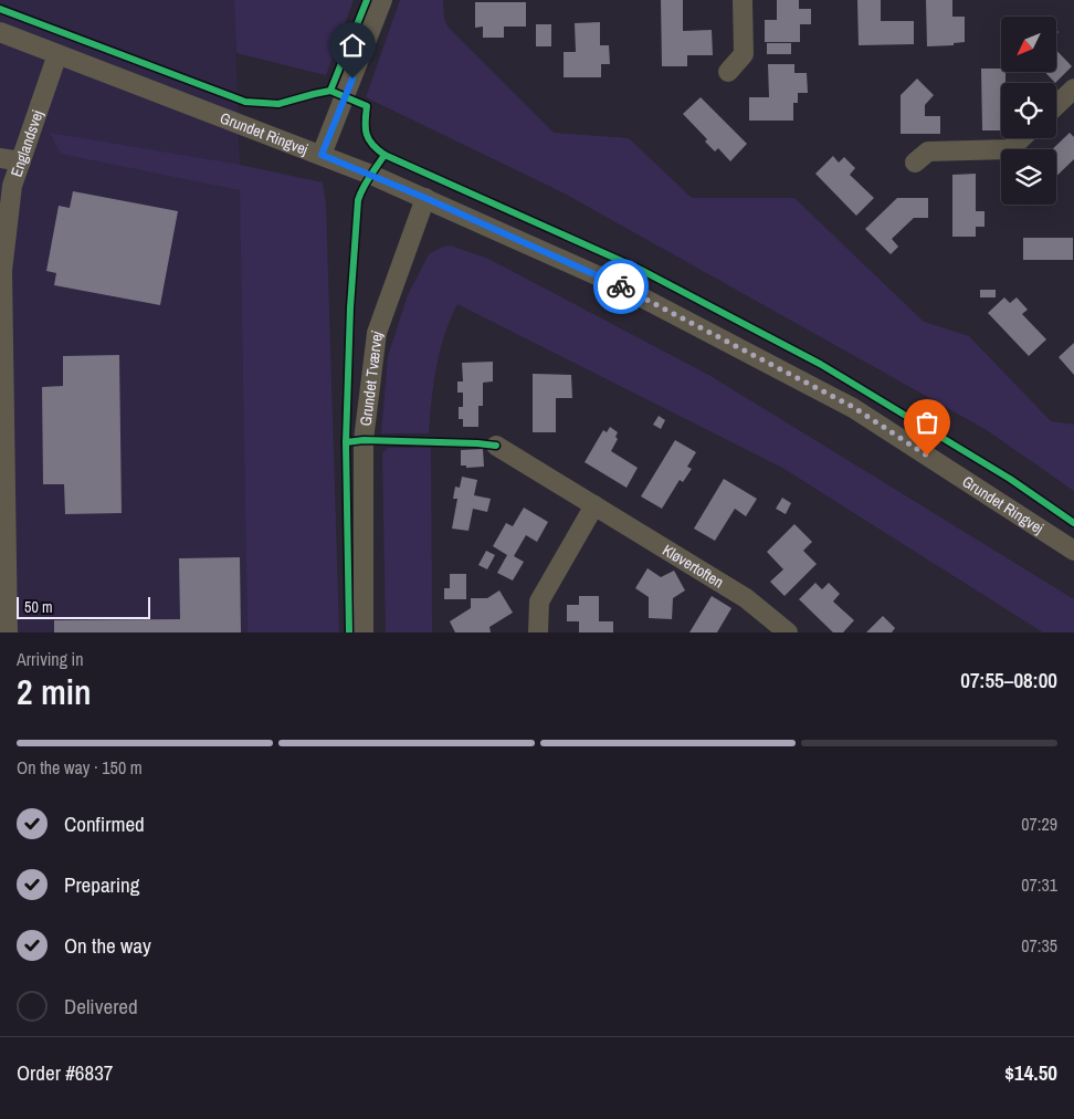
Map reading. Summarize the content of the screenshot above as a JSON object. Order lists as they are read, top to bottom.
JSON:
{
  "streets": {
    "street": [
      "Grundet Ringvej",
      "Englandsvej",
      "Grundet Tværvej",
      "Kløvertoften"
    ]
  },
  "crossings": [
    ["Grundet Ringvej", "Englandsvej"],
    ["Grundet Ringvej", "Grundet Tværvej"]
  ],
  "scale_bar": "50 m",
  "north": "bottom left",
  "page": {
    "scale": "50 m",
    "heading": ["2 min", "Arriving in", "07:55–08:00"],
    "panel": ["Order #6837", "$14.50"],
    "bar": "On the way · 150 m",
    "list": [
      ["Confirmed", "07:29"],
      ["Preparing", "07:31"],
      ["On the way", "07:35"],
      "Delivered"
    ]
  }
}
